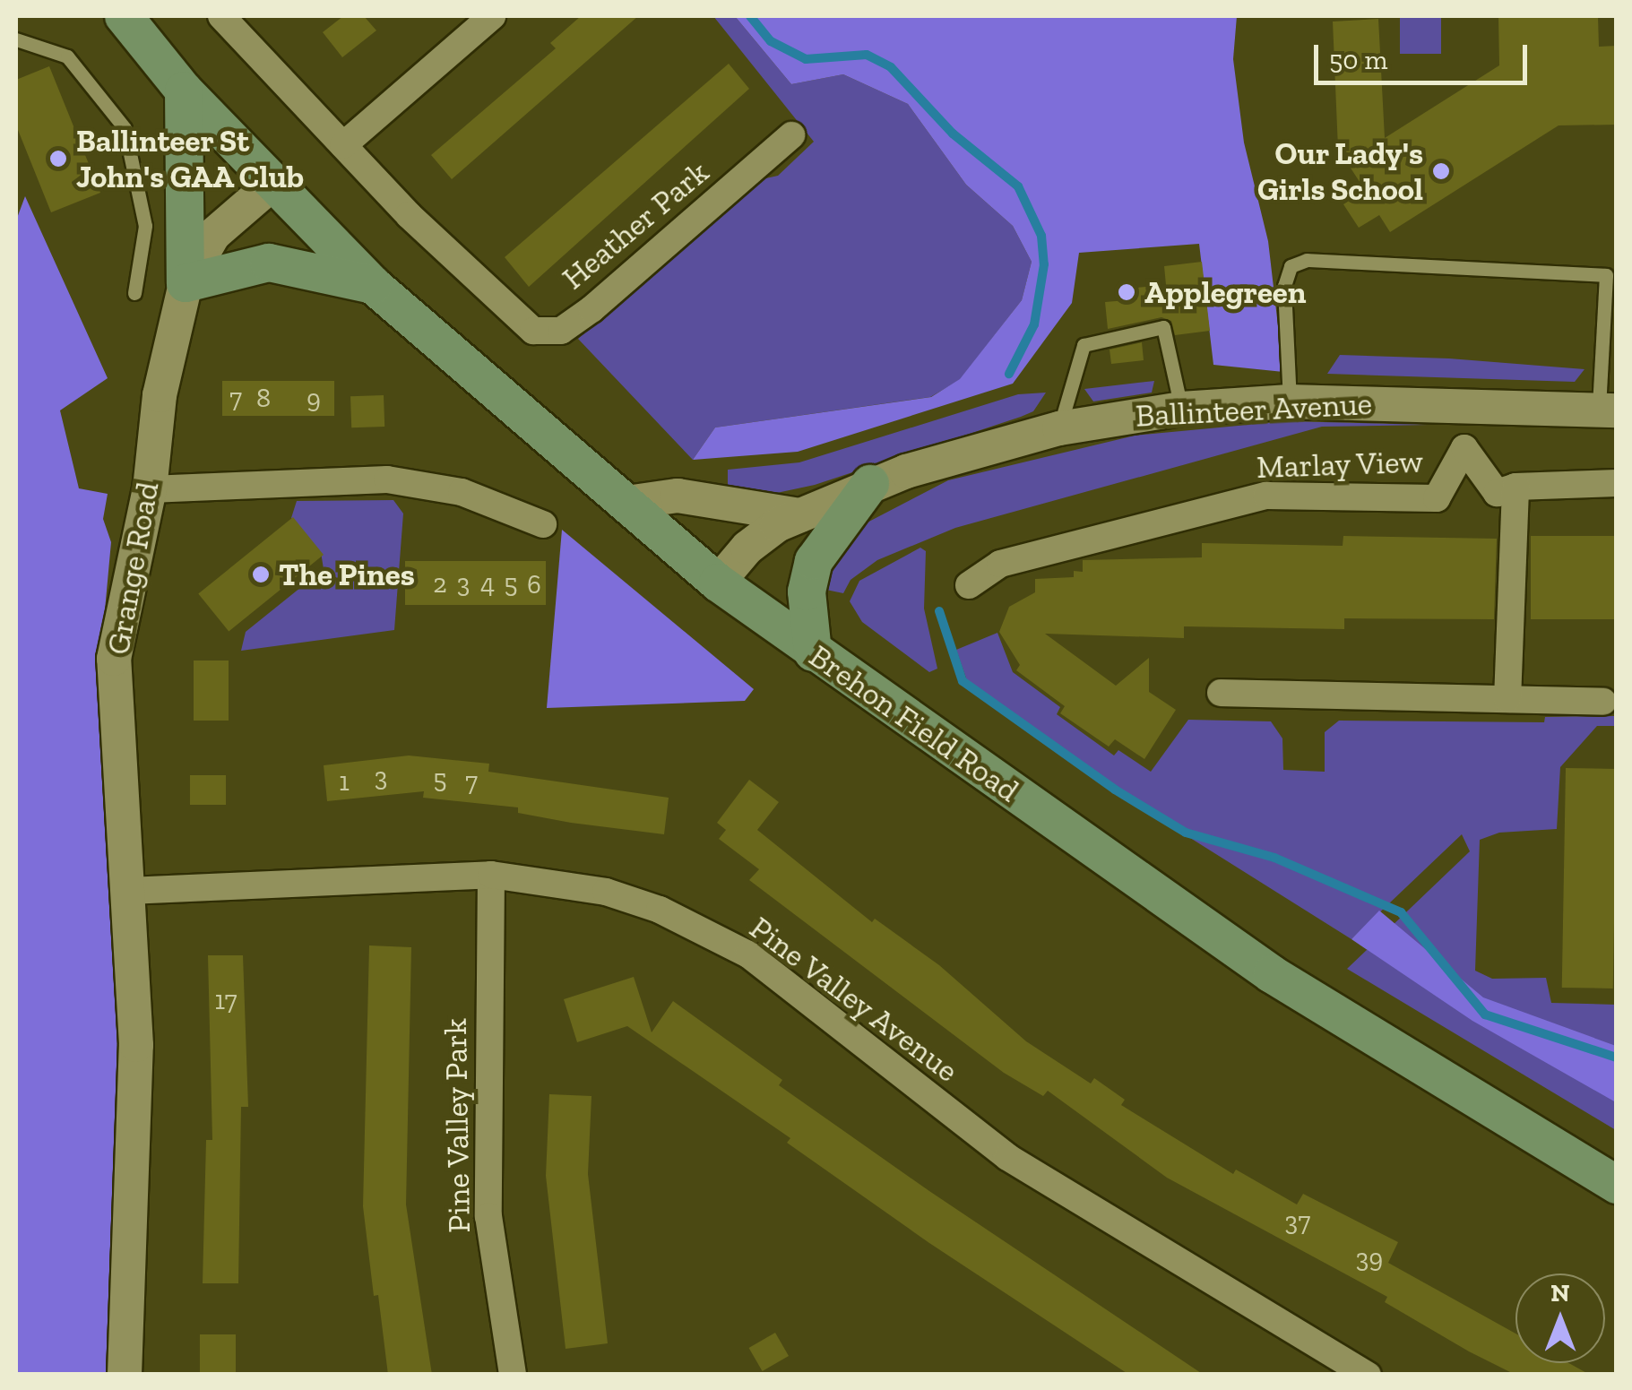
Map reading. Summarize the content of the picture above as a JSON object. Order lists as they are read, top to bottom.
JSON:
{
  "streets": {
    "main road": ["Brehon Field Road"],
    "street": [
      "Heather Park",
      "Ballinteer Avenue",
      "Marlay View",
      "Grange Road",
      "Pine Valley Avenue",
      "Pine Valley Park"
    ]
  },
  "crossings": [
    ["Ballinteer Avenue", "Brehon Field Road"],
    ["Grange Road", "Brehon Field Road"],
    ["Grange Road", "Pine Valley Avenue"],
    ["Pine Valley Avenue", "Pine Valley Park"]
  ],
  "places": [
    "Ballinteer St John's GAA Club",
    "Our Lady's Girls School",
    "Applegreen",
    "The Pines"
  ],
  "house_numbers": [
    "7",
    "8",
    "9",
    "2",
    "3",
    "4",
    "5",
    "6",
    "3",
    "5",
    "1",
    "7",
    "17",
    "37",
    "39"
  ],
  "scale_bar": "50 m",
  "north": "top"
}
